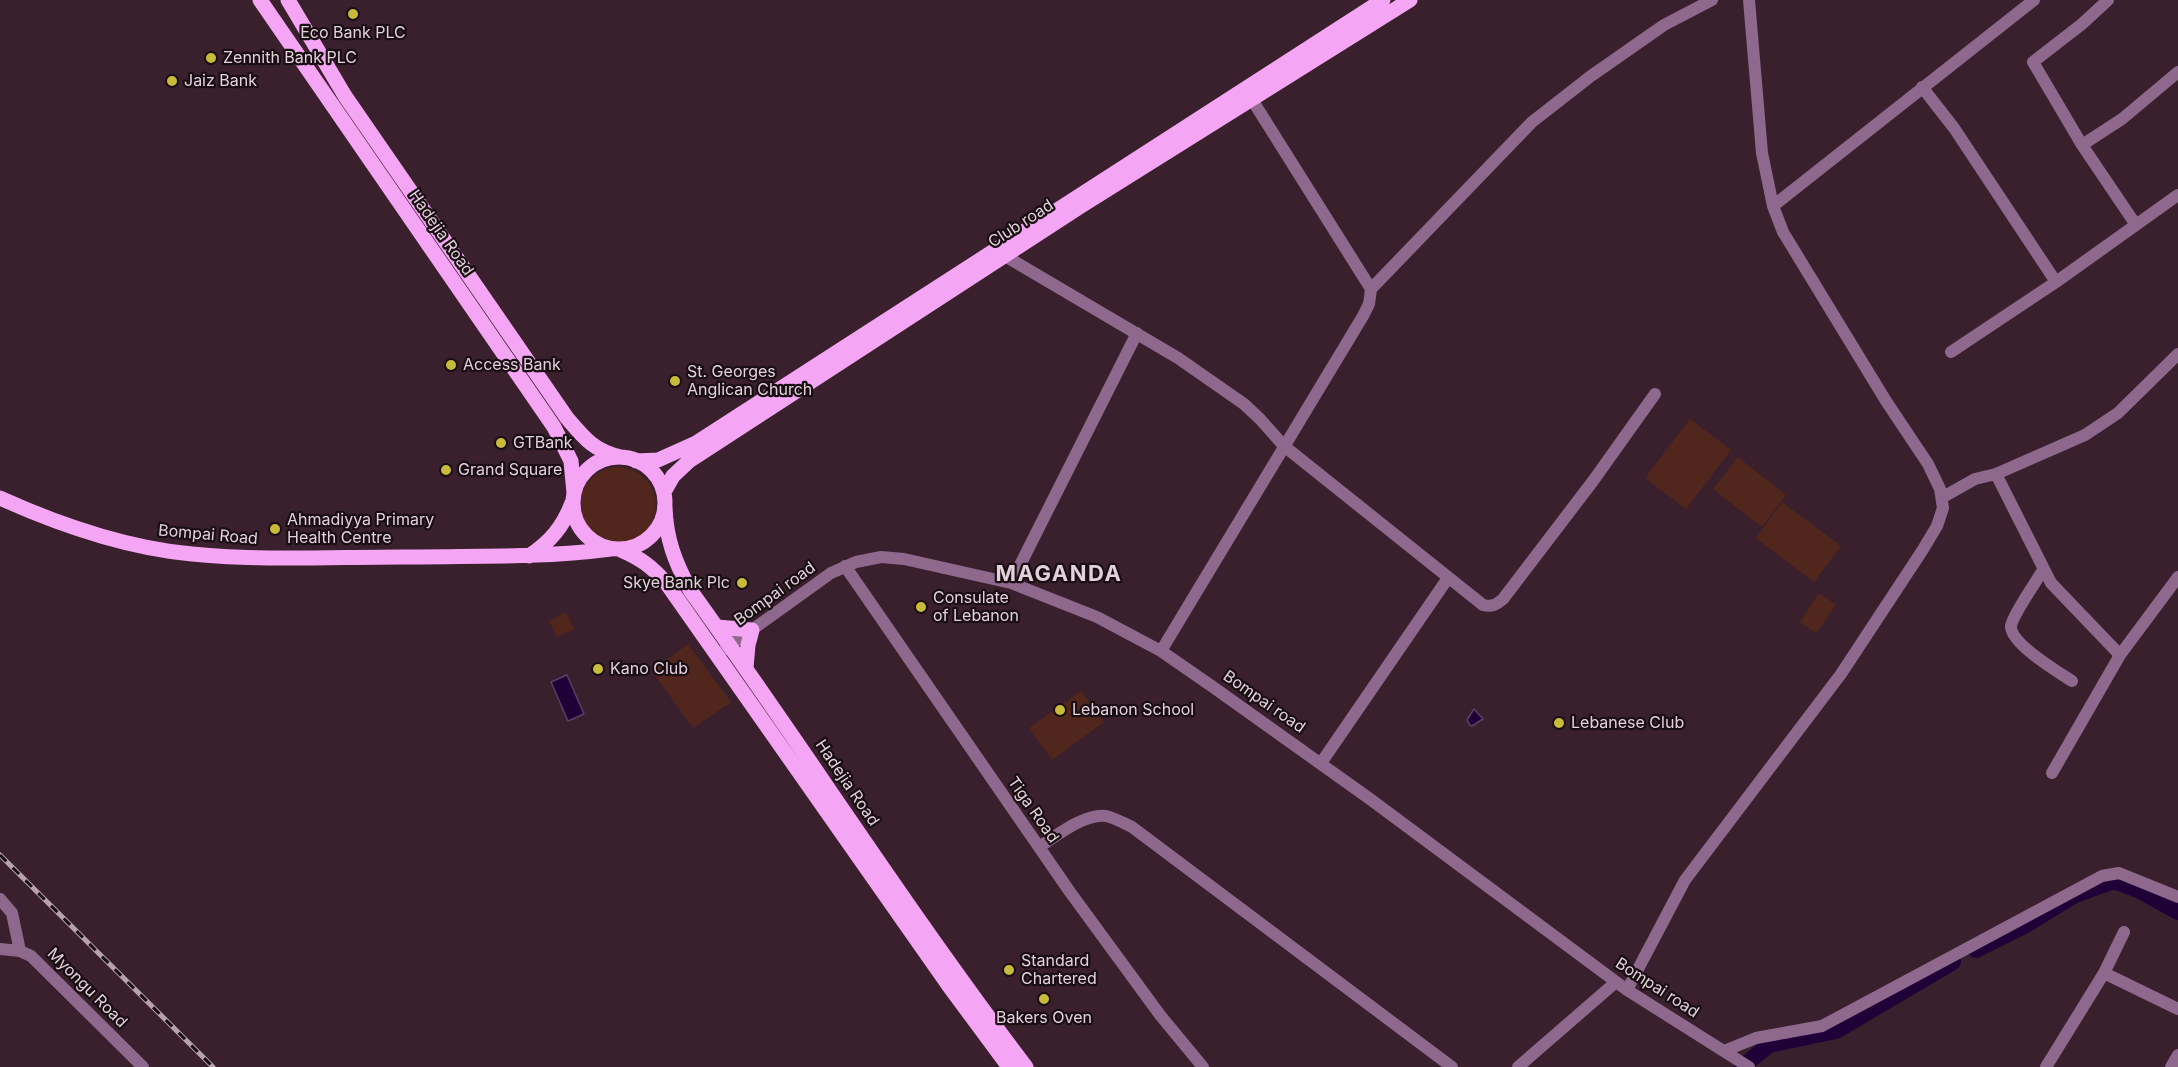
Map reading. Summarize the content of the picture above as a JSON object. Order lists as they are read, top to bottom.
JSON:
{
  "streets": {
    "main road": ["Club road", "Hadejia Road", "Bompai Road"],
    "street": ["Bompai road", "Tiga Road", "Myongu Road"]
  },
  "crossings": [
    ["Club road", "Hadejia Road"],
    ["Club road", "Bompai Road"],
    ["Hadejia Road", "Bompai Road"],
    ["Hadejia Road", "Bompai road"],
    ["Bompai road", "Tiga Road"]
  ],
  "districts": ["MAGANDA"],
  "places": [
    "Eco Bank PLC",
    "Zennith Bank PLC",
    "Jaiz Bank",
    "Access Bank",
    "St. Georges Anglican Church",
    "GTBank",
    "Grand Square",
    "Ahmadiyya Primary Health Centre",
    "Skye Bank Plc",
    "Consulate of Lebanon",
    "Kano Club",
    "Lebanon School",
    "Lebanese Club",
    "Standard Chartered",
    "Bakers Oven"
  ]
}
